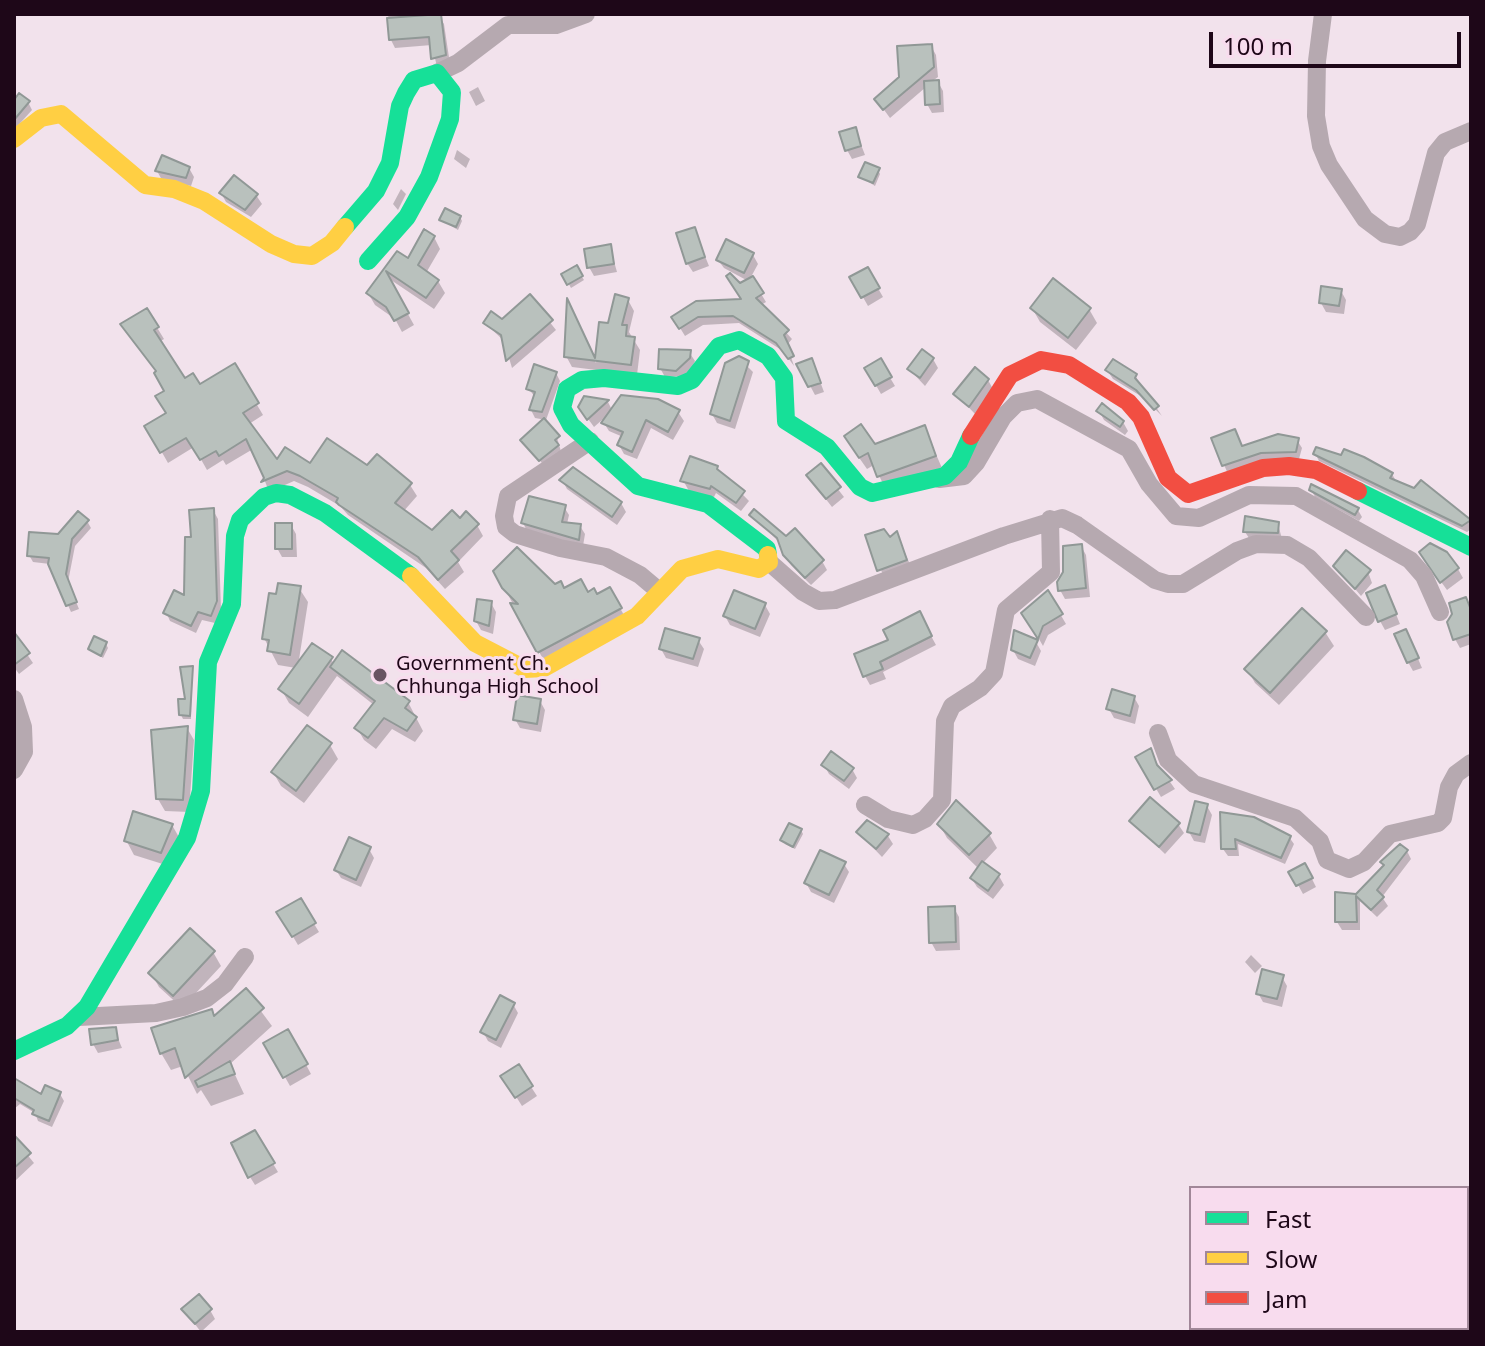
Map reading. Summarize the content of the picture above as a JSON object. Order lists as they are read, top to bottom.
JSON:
{
  "places": ["Government Ch. Chhunga High School"],
  "legend": ["Fast", "Slow", "Jam"],
  "scale_bar": "100 m"
}
